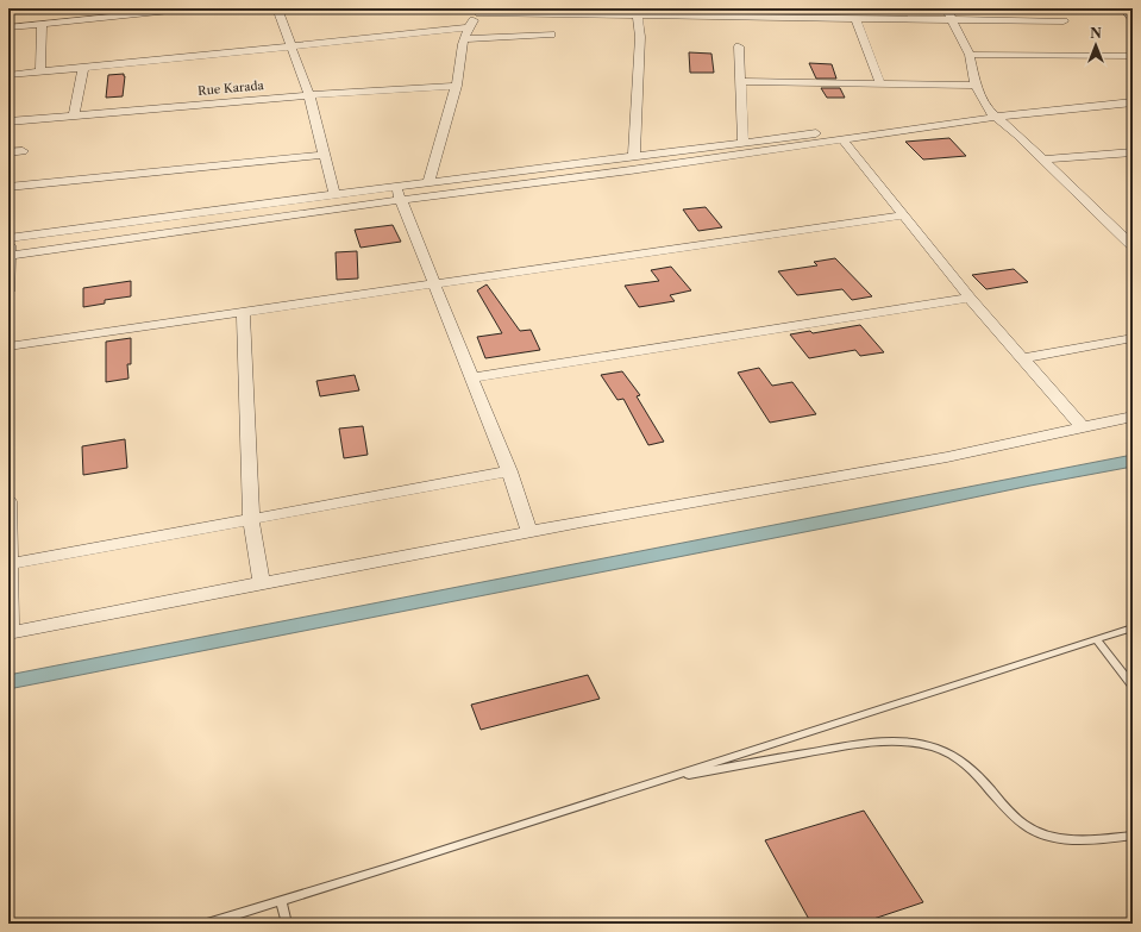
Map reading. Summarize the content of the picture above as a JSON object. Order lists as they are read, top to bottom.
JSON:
{
  "streets": {
    "street": ["Rue Karada"]
  },
  "north": "top"
}
